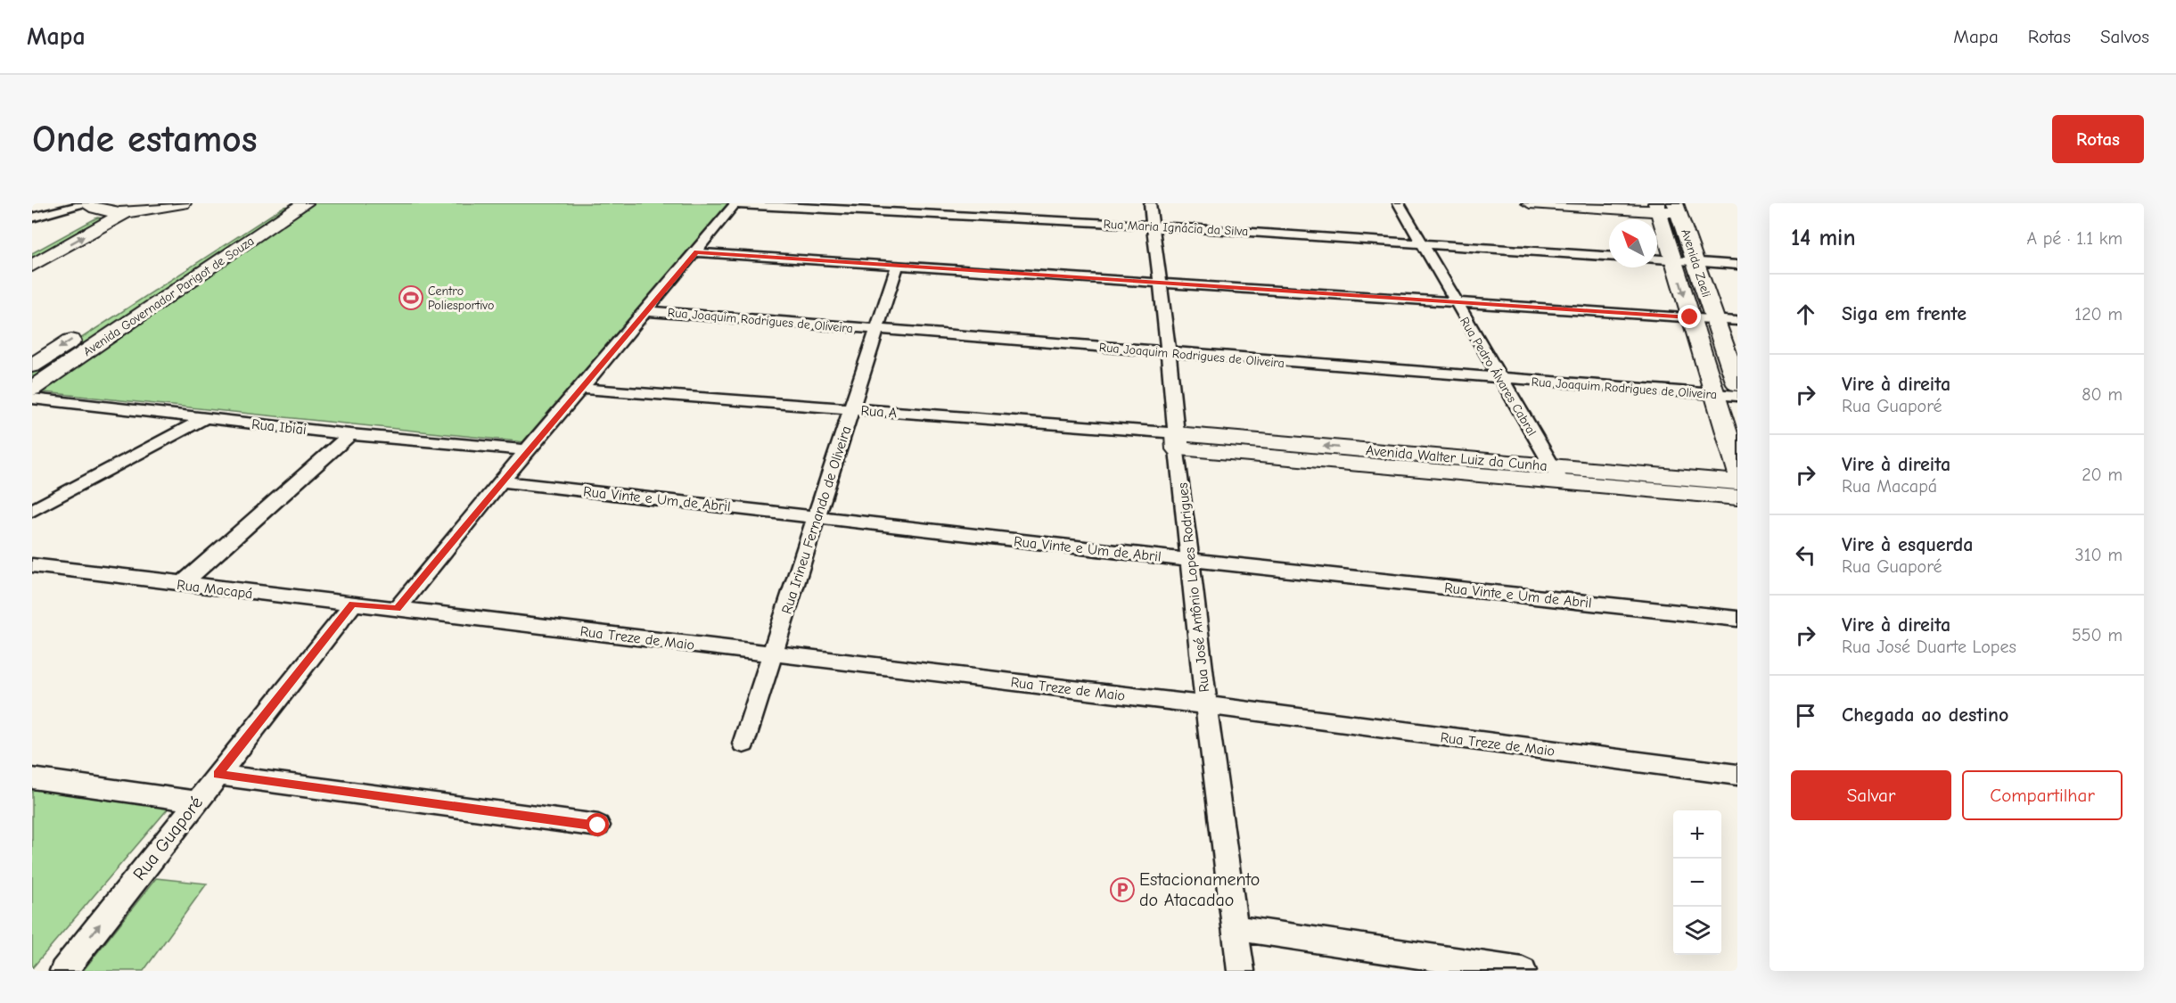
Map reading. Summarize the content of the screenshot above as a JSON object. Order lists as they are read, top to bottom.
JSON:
{
  "streets": {
    "street": [
      "Rua Maria Ignácia da Silva",
      "Avenida Zaeli",
      "Avenida Governador Parigot de Souza",
      "Rua Joaquim Rodrigues de Oliveira",
      "Rua Pedro Álvares Cabral",
      "Rua A",
      "Rua Ibiai",
      "Avenida Walter Luiz da Cunha",
      "Rua Vinte e Um de Abril",
      "Rua Irineu Fernando de Oliveira",
      "Rua José Antônio Lopes Rodrigues",
      "Rua Macapá",
      "Rua Treze de Maio",
      "Rua Guaporé"
    ]
  },
  "crossings": [
    ["Rua Maria Ignácia da Silva", "Rua Pedro Álvares Cabral"],
    ["Rua Maria Ignácia da Silva", "Rua José Antônio Lopes Rodrigues"],
    ["Avenida Zaeli", "Rua Joaquim Rodrigues de Oliveira"],
    ["Rua Joaquim Rodrigues de Oliveira", "Rua Pedro Álvares Cabral"],
    ["Rua Joaquim Rodrigues de Oliveira", "Rua Irineu Fernando de Oliveira"],
    ["Rua Joaquim Rodrigues de Oliveira", "Rua José Antônio Lopes Rodrigues"],
    ["Rua Pedro Álvares Cabral", "Avenida Walter Luiz da Cunha"],
    ["Rua A", "Avenida Walter Luiz da Cunha"],
    ["Rua A", "Rua Irineu Fernando de Oliveira"],
    ["Rua A", "Rua José Antônio Lopes Rodrigues"],
    ["Avenida Walter Luiz da Cunha", "Rua José Antônio Lopes Rodrigues"],
    ["Rua Vinte e Um de Abril", "Rua Irineu Fernando de Oliveira"],
    ["Rua Vinte e Um de Abril", "Rua José Antônio Lopes Rodrigues"],
    ["Rua Irineu Fernando de Oliveira", "Rua Treze de Maio"],
    ["Rua José Antônio Lopes Rodrigues", "Rua Treze de Maio"],
    ["Rua Macapá", "Rua Treze de Maio"],
    ["Rua Macapá", "Rua Guaporé"]
  ],
  "one_way": ["Rua Guaporé"],
  "places": {
    "sports": ["Centro Poliesportivo"],
    "parking": ["Estacionamento do Atacadao"]
  },
  "north": "top left",
  "page": {
    "header": "Mapa",
    "nav": ["Mapa", "Rotas", "Salvos"],
    "buttons": [
      "Rotas",
      ["Salvar", "Compartilhar"]
    ],
    "title": "Onde estamos",
    "heading": ["14 min", "A pé · 1.1 km"],
    "list": [
      ["Siga em frente", "120 m"],
      ["Vire à direita", "Rua Guaporé", "80 m"],
      ["Vire à direita", "Rua Macapá", "20 m"],
      ["Vire à esquerda", "Rua Guaporé", "310 m"],
      ["Vire à direita", "Rua José Duarte Lopes", "550 m"],
      "Chegada ao destino"
    ],
    "map_buttons": ["+", "−"]
  }
}
